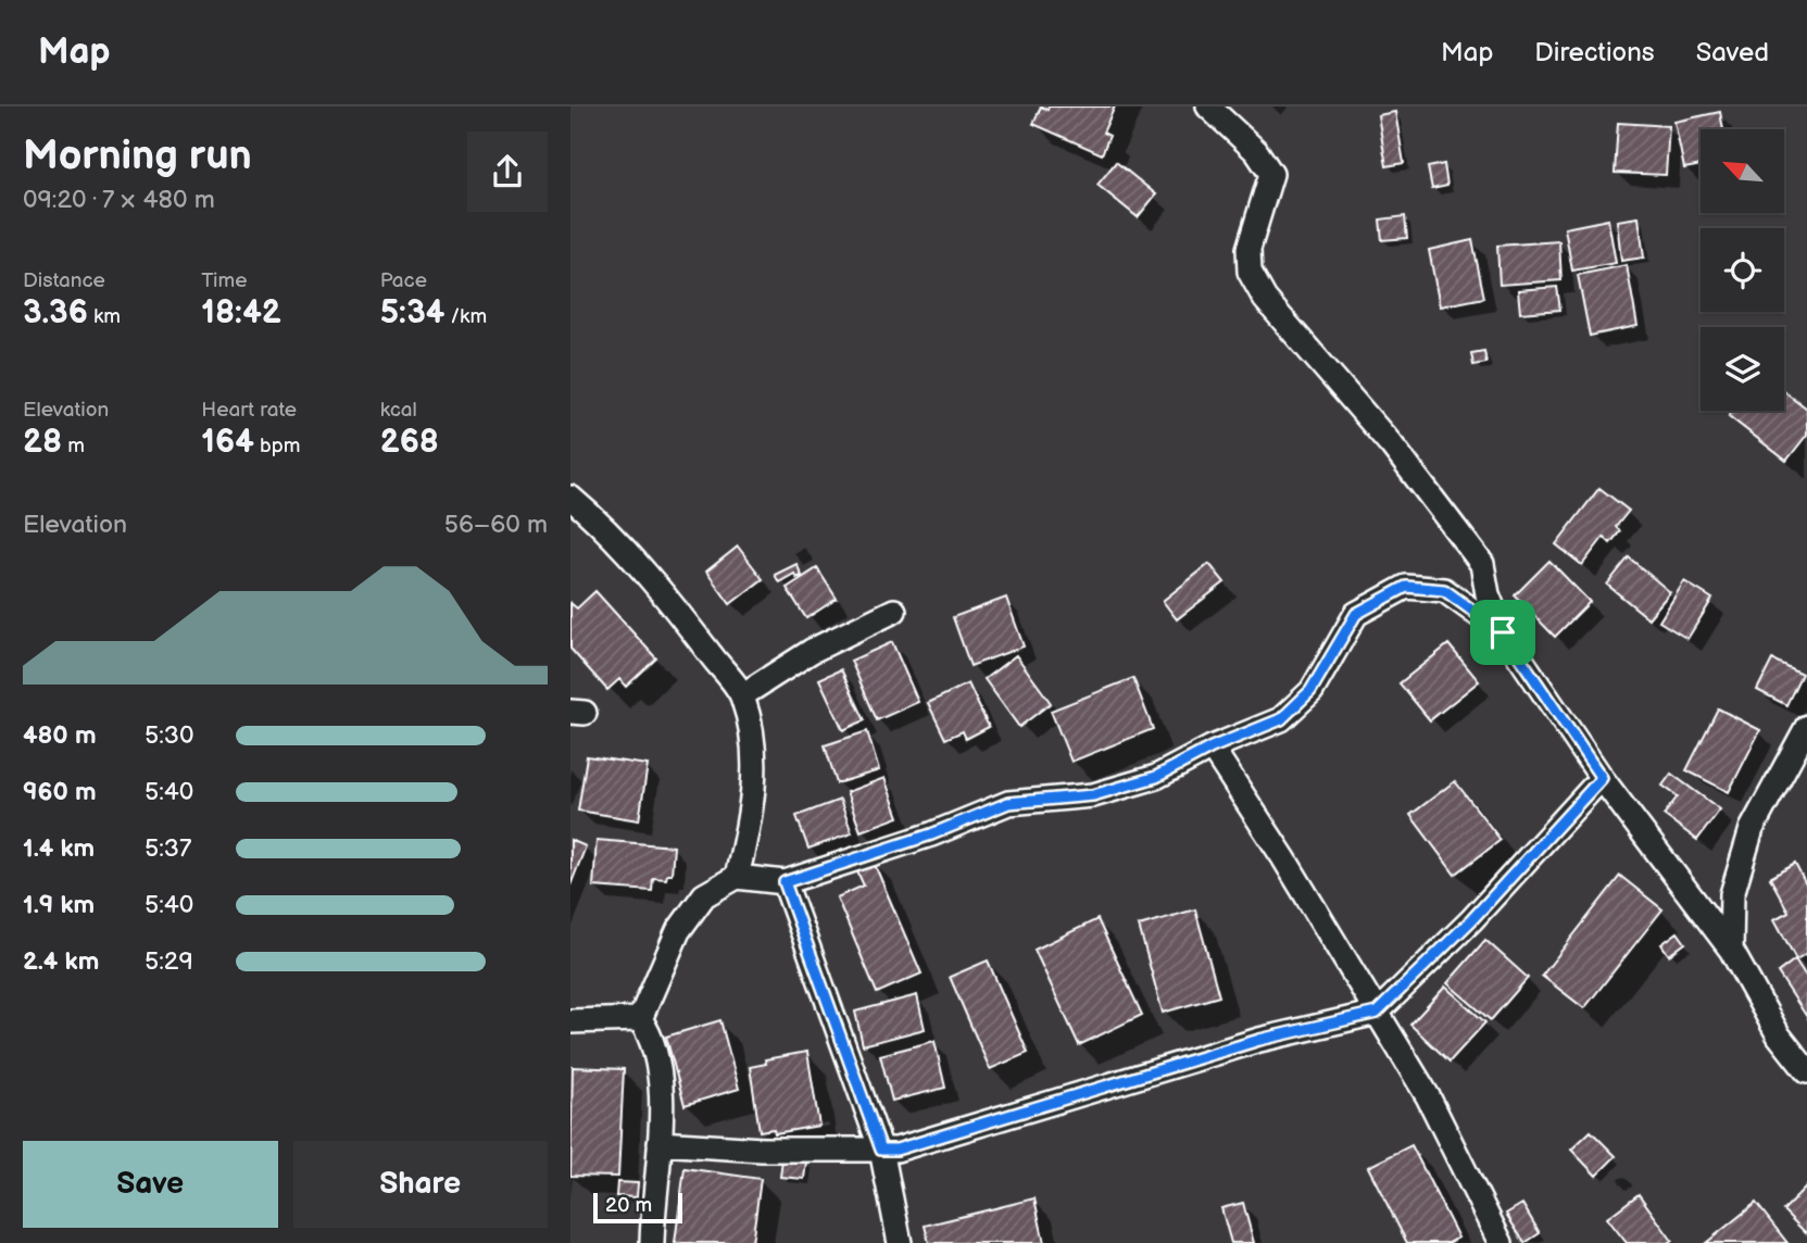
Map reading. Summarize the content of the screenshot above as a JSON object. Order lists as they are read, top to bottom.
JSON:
{
  "scale_bar": "20 m",
  "north": "top left",
  "page": {
    "header": "Map",
    "nav": ["Map", "Directions", "Saved"],
    "heading": ["Morning run", "09:20 · 7 × 480 m"],
    "stats": [
      ["Distance", "3.36 km"],
      ["Time", "18:42"],
      ["Pace", "5:34 /km"],
      ["Elevation", "28 m"],
      ["Heart rate", "164 bpm"],
      ["kcal", "268"]
    ],
    "chart": ["Elevation", "56–60 m"],
    "list": [
      {
        "name": "480 m",
        "note": "5:30"
      },
      {
        "name": "960 m",
        "note": "5:40"
      },
      {
        "name": "1.4 km",
        "note": "5:37"
      },
      {
        "name": "1.9 km",
        "note": "5:40"
      },
      {
        "name": "2.4 km",
        "note": "5:29"
      }
    ],
    "buttons": ["Save", "Share"],
    "scale": "20 m"
  }
}
